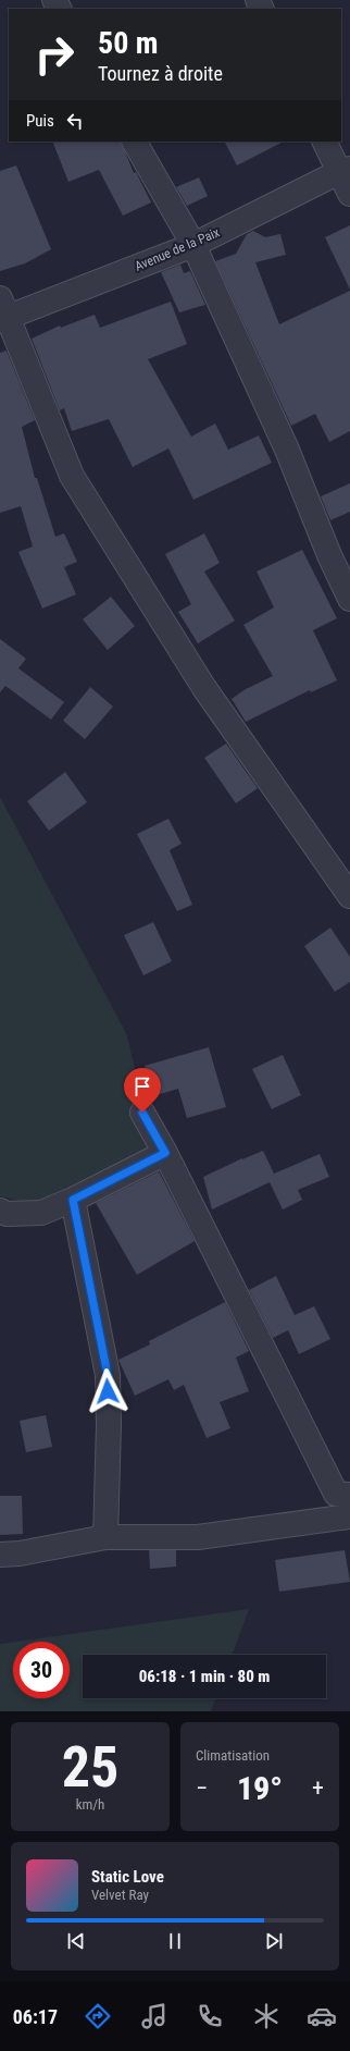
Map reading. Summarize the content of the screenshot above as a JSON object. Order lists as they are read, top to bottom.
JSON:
{
  "streets": {
    "street": ["Avenue de la Paix"]
  },
  "page": {
    "turn": ["50 m", "Tournez à droite"],
    "then": "Puis",
    "limit": "30",
    "trip": "06:18 · 1 min · 80 m",
    "tile": [
      ["25", "km/h"],
      "Climatisation"
    ],
    "heat": ["−", "19°", "+"],
    "song": ["Static Love", "Velvet Ray"],
    "tabs": "06:17"
  }
}
